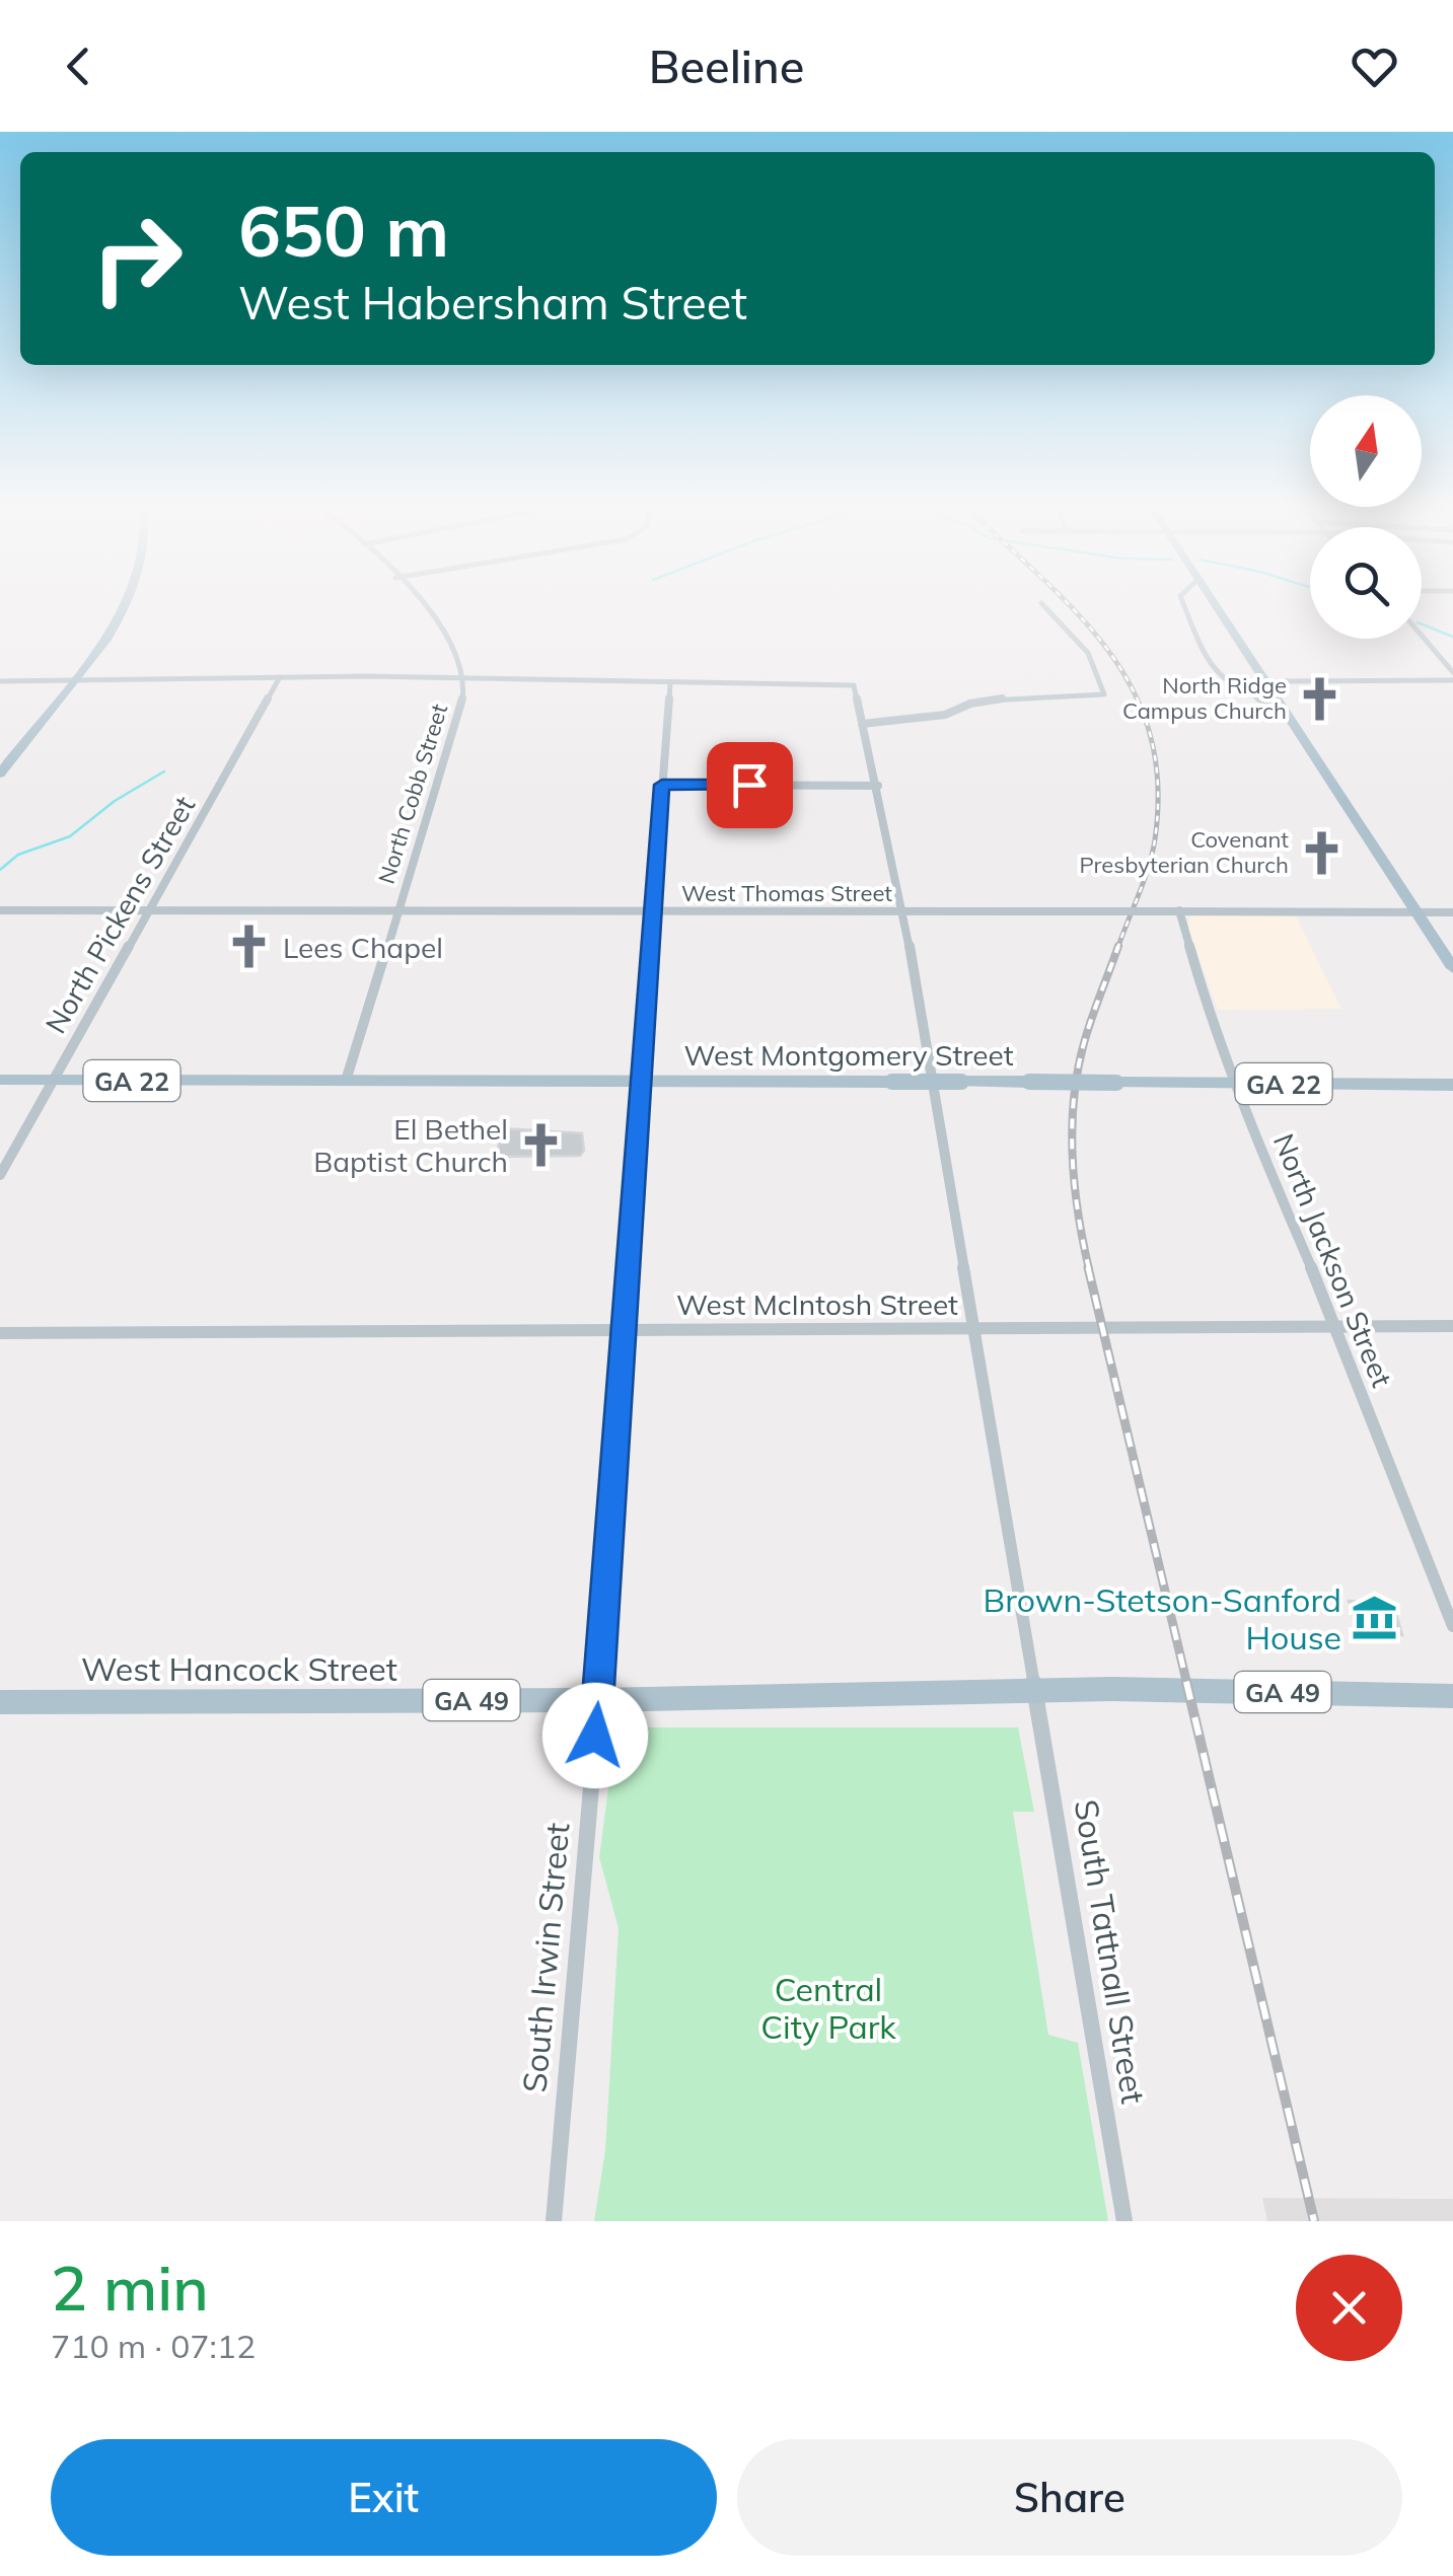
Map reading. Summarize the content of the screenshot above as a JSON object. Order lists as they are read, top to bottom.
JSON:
{
  "streets": {
    "main road": [
      "West Montgomery Street",
      "GA 22",
      "West Hancock Street",
      "GA 49"
    ],
    "street": [
      "North Cobb Street",
      "West Thomas Street",
      "North Pickens Street",
      "North Jackson Street",
      "West McIntosh Street",
      "South Tattnall Street",
      "South Irwin Street"
    ]
  },
  "crossings": [
    ["North Cobb Street", "West Thomas Street"],
    ["North Cobb Street", "West Montgomery Street"],
    ["West Thomas Street", "North Pickens Street"],
    ["West Thomas Street", "North Jackson Street"],
    ["West Thomas Street", "South Tattnall Street"],
    ["West Thomas Street", "South Irwin Street"],
    ["North Pickens Street", "West Montgomery Street"],
    ["West Montgomery Street", "North Jackson Street"],
    ["West Montgomery Street", "South Irwin Street"],
    ["North Jackson Street", "West McIntosh Street"],
    ["West McIntosh Street", "South Tattnall Street"],
    ["West McIntosh Street", "South Irwin Street"],
    ["West Hancock Street", "South Tattnall Street"],
    ["West Hancock Street", "South Irwin Street"],
    ["South Tattnall Street", "South Irwin Street"]
  ],
  "parks": ["Central City Park"],
  "places": {
    "church": [
      "North Ridge Campus Church",
      "Covenant Presbyterian Church",
      "Lees Chapel",
      "El Bethel Baptist Church"
    ],
    "museum": ["Brown-Stetson-Sanford House"]
  },
  "north": "top",
  "page": {
    "header": "Beeline",
    "turn": ["650 m", "West Habersham Street"],
    "heading": ["2 min", "710 m · 07:12"],
    "buttons": ["Exit", "Share"]
  }
}
